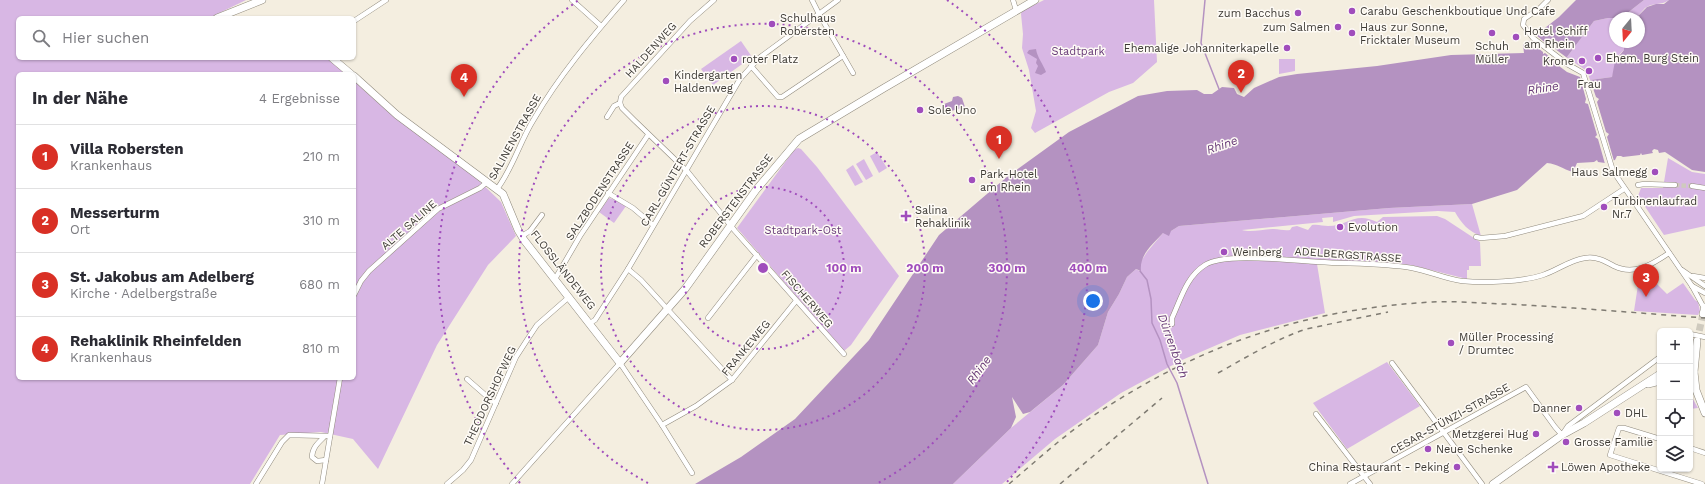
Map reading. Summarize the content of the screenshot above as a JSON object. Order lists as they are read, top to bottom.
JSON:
{
  "streets": {
    "street": [
      "HALDENWEG",
      "SALINENSTRASSE",
      "CARL-GÜNTERT-STRASSE",
      "SALZBODENSTRASSE",
      "ROBERSTENSTRASSE",
      "ALTE SALINE",
      "ADELBERGSTRASSE",
      "FLOSSLÄNDEWEG",
      "FISCHERWEG",
      "FRANKEWEG",
      "THEODORSHOFWEG",
      "CESAR-STÜNZI-STRASSE"
    ]
  },
  "crossings": [
    ["HALDENWEG", "FISCHERWEG"],
    ["SALINENSTRASSE", "FLOSSLÄNDEWEG"],
    ["CARL-GÜNTERT-STRASSE", "FLOSSLÄNDEWEG"],
    ["CARL-GÜNTERT-STRASSE", "FISCHERWEG"],
    ["SALZBODENSTRASSE", "FLOSSLÄNDEWEG"],
    ["SALZBODENSTRASSE", "FISCHERWEG"],
    ["ROBERSTENSTRASSE", "FLOSSLÄNDEWEG"],
    ["ROBERSTENSTRASSE", "FISCHERWEG"],
    ["ALTE SALINE", "FLOSSLÄNDEWEG"],
    ["FLOSSLÄNDEWEG", "FRANKEWEG"],
    ["FLOSSLÄNDEWEG", "THEODORSHOFWEG"],
    ["FISCHERWEG", "FRANKEWEG"]
  ],
  "water": ["Rhine", "Dürrenbach"],
  "parks": ["Stadtpark", "Stadtpark-Ost"],
  "places": {
    "other": [
      "Carabu Geschenkboutique Und Cafe",
      "zum Bacchus",
      "Schulhaus Robersten",
      "zum Salmen",
      "Haus zur Sonne, Fricktaler Museum",
      "Schuh Müller",
      "Hotel Schiff am Rhein",
      "Ehemalige Johanniterkapelle",
      "Ehem. Burg Stein",
      "roter Platz",
      "Krone",
      "Frau",
      "Kindergarten Haldenweg",
      "Sole Uno",
      "Haus Salmegg",
      "Park-Hotel am Rhein",
      "Turbinenlaufrad Nr.7",
      "Evolution",
      "Weinberg",
      "Müller Processing / Drumtec",
      "Danner",
      "DHL",
      "Metzgerei Hug",
      "Grosse Familie",
      "Neue Schenke",
      "China Restaurant - Peking"
    ],
    "health": ["Salina Rehaklinik", "Löwen Apotheke"]
  },
  "north": "bottom",
  "page": {
    "search": "Hier suchen",
    "pins": [
      "2",
      "4",
      "1",
      "3"
    ],
    "heading": ["In der Nähe", "4 Ergebnisse"],
    "list": [
      {
        "mark": "1",
        "name": "Villa Robersten",
        "note": "Krankenhaus",
        "value": "210 m"
      },
      {
        "mark": "2",
        "name": "Messerturm",
        "note": "Ort",
        "value": "310 m"
      },
      {
        "mark": "3",
        "name": "St. Jakobus am Adelberg",
        "note": "Kirche · Adelbergstraße",
        "value": "680 m"
      },
      {
        "mark": "4",
        "name": "Rehaklinik Rheinfelden",
        "note": "Krankenhaus",
        "value": "810 m"
      }
    ],
    "map_buttons": ["+", "−"]
  },
  "rings": [
    "100 m",
    "200 m",
    "300 m",
    "400 m"
  ]
}
